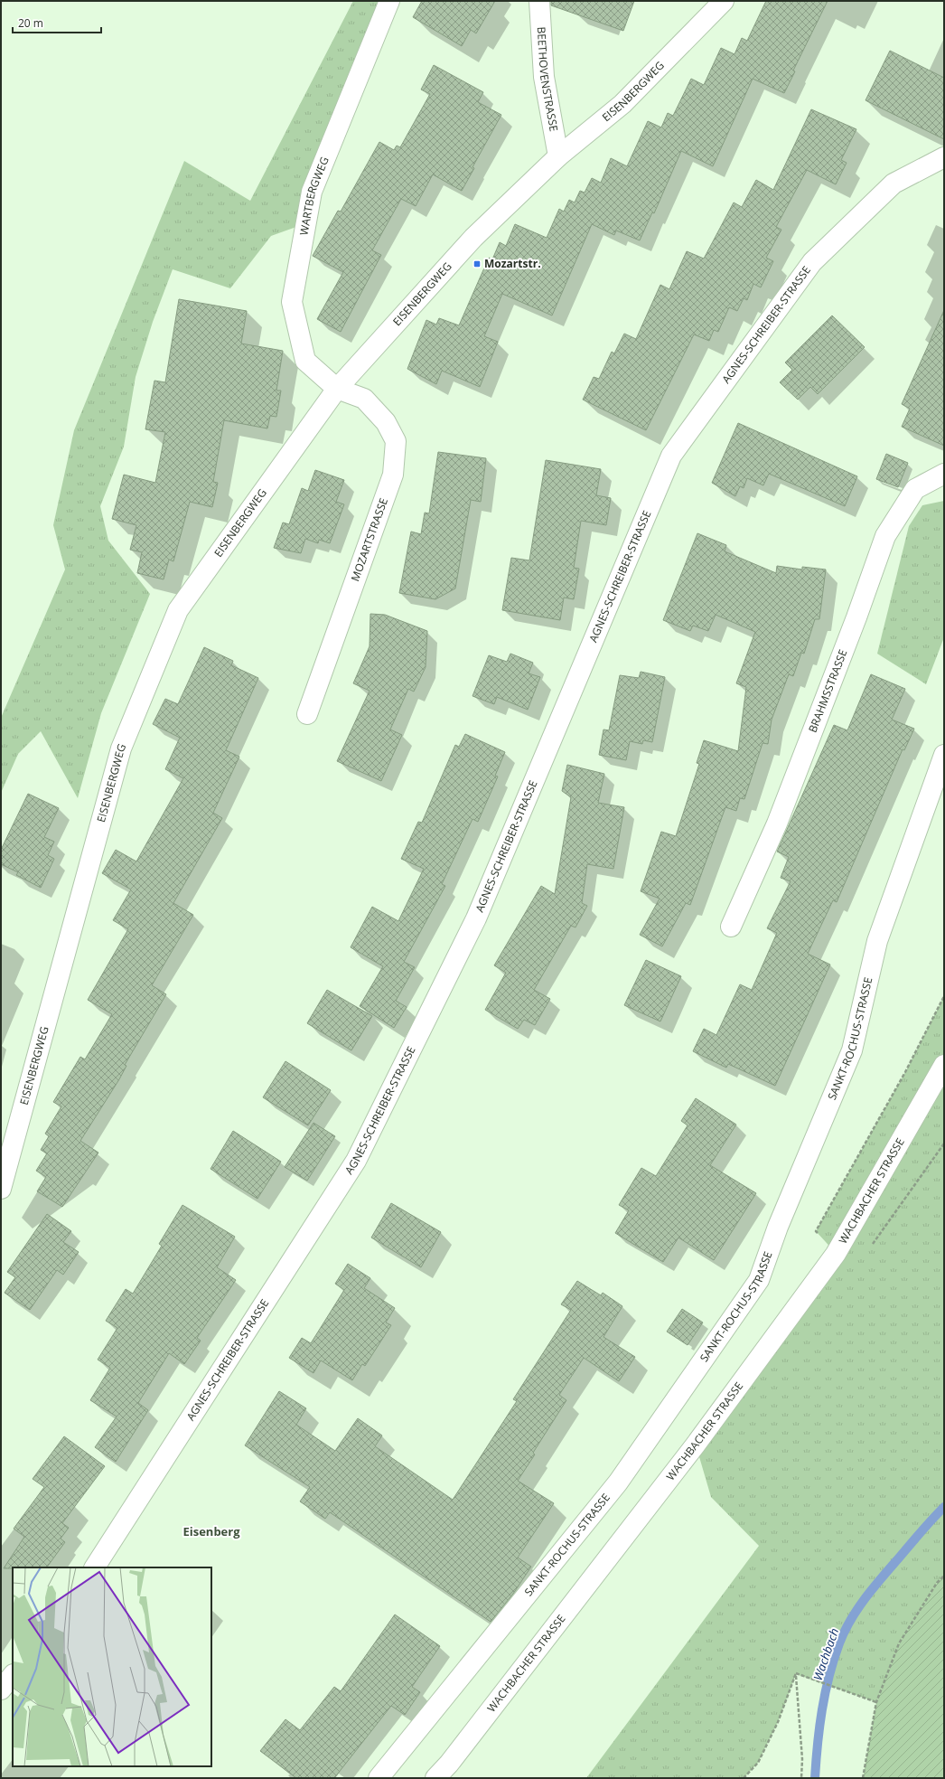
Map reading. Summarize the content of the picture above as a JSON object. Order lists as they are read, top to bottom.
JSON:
{
  "streets": {
    "street": [
      "BEETHOVENSTRASSE",
      "EISENBERGWEG",
      "WARTBERGWEG",
      "AGNES-SCHREIBER-STRASSE",
      "MOZARTSTRASSE",
      "BRAHMSSTRASSE",
      "SANKT-ROCHUS-STRASSE",
      "WACHBACHER STRASSE"
    ]
  },
  "crossings": [
    ["BEETHOVENSTRASSE", "EISENBERGWEG"],
    ["EISENBERGWEG", "WARTBERGWEG"],
    ["EISENBERGWEG", "MOZARTSTRASSE"],
    ["WARTBERGWEG", "MOZARTSTRASSE"]
  ],
  "districts": ["Eisenberg"],
  "water": ["Wachbach"],
  "places": {
    "transit": ["Mozartstr."]
  },
  "scale_bar": "20 m"
}
